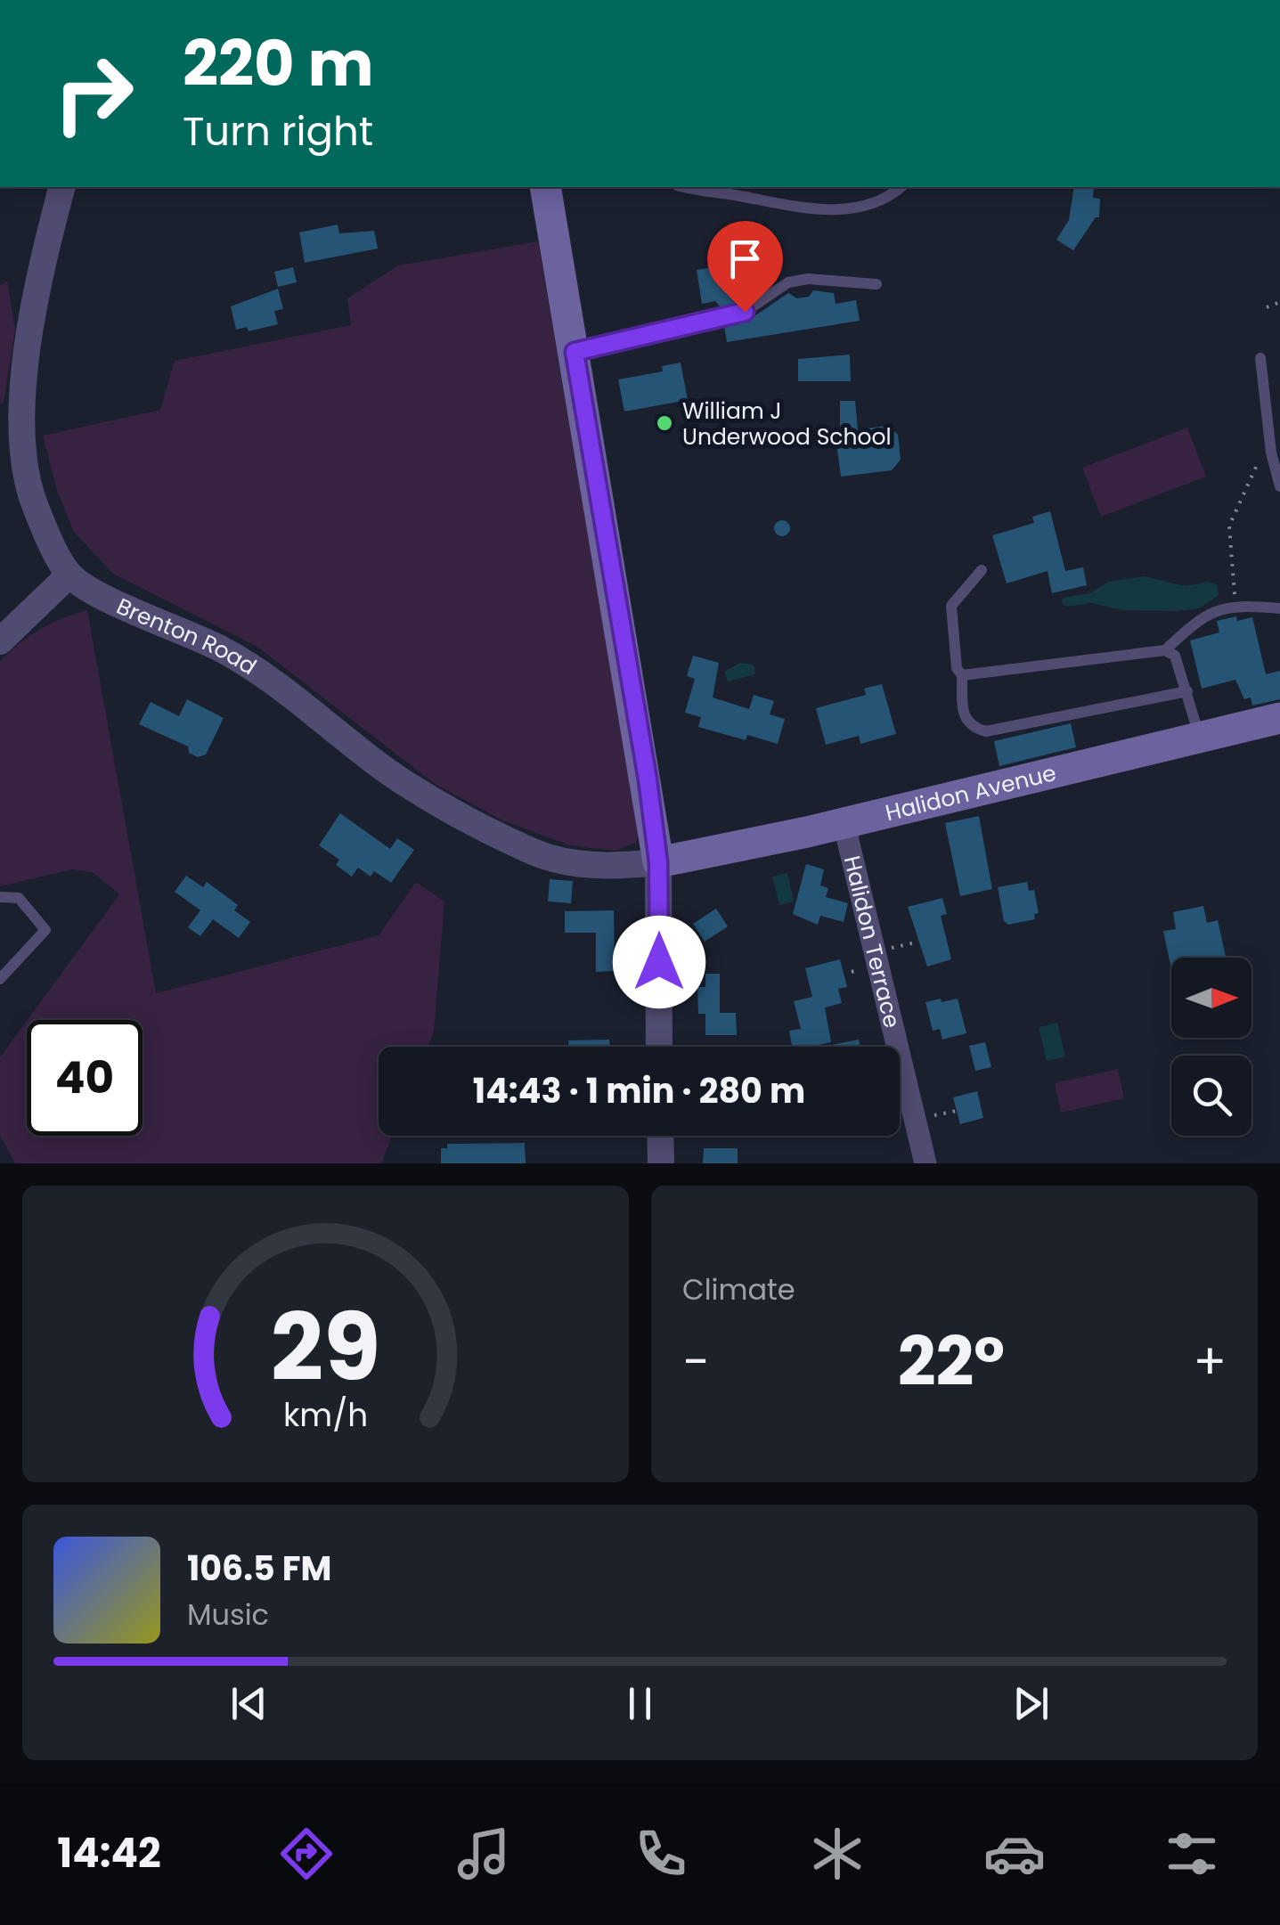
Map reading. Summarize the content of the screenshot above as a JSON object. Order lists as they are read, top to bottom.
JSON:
{
  "streets": {
    "main road": ["Halidon Avenue"],
    "street": ["Brenton Road", "Halidon Terrace"]
  },
  "crossings": [
    ["Brenton Road", "Halidon Avenue"],
    ["Halidon Avenue", "Halidon Terrace"]
  ],
  "places": ["William J Underwood School"],
  "north": "right",
  "page": {
    "turn": ["220 m", "Turn right"],
    "limit": "40",
    "trip": "14:43 · 1 min · 280 m",
    "tile": "Climate",
    "heat": ["−", "22°", "+"],
    "song": ["106.5 FM", "Music"],
    "tabs": "14:42",
    "gauge": ["29", "km/h"]
  }
}
